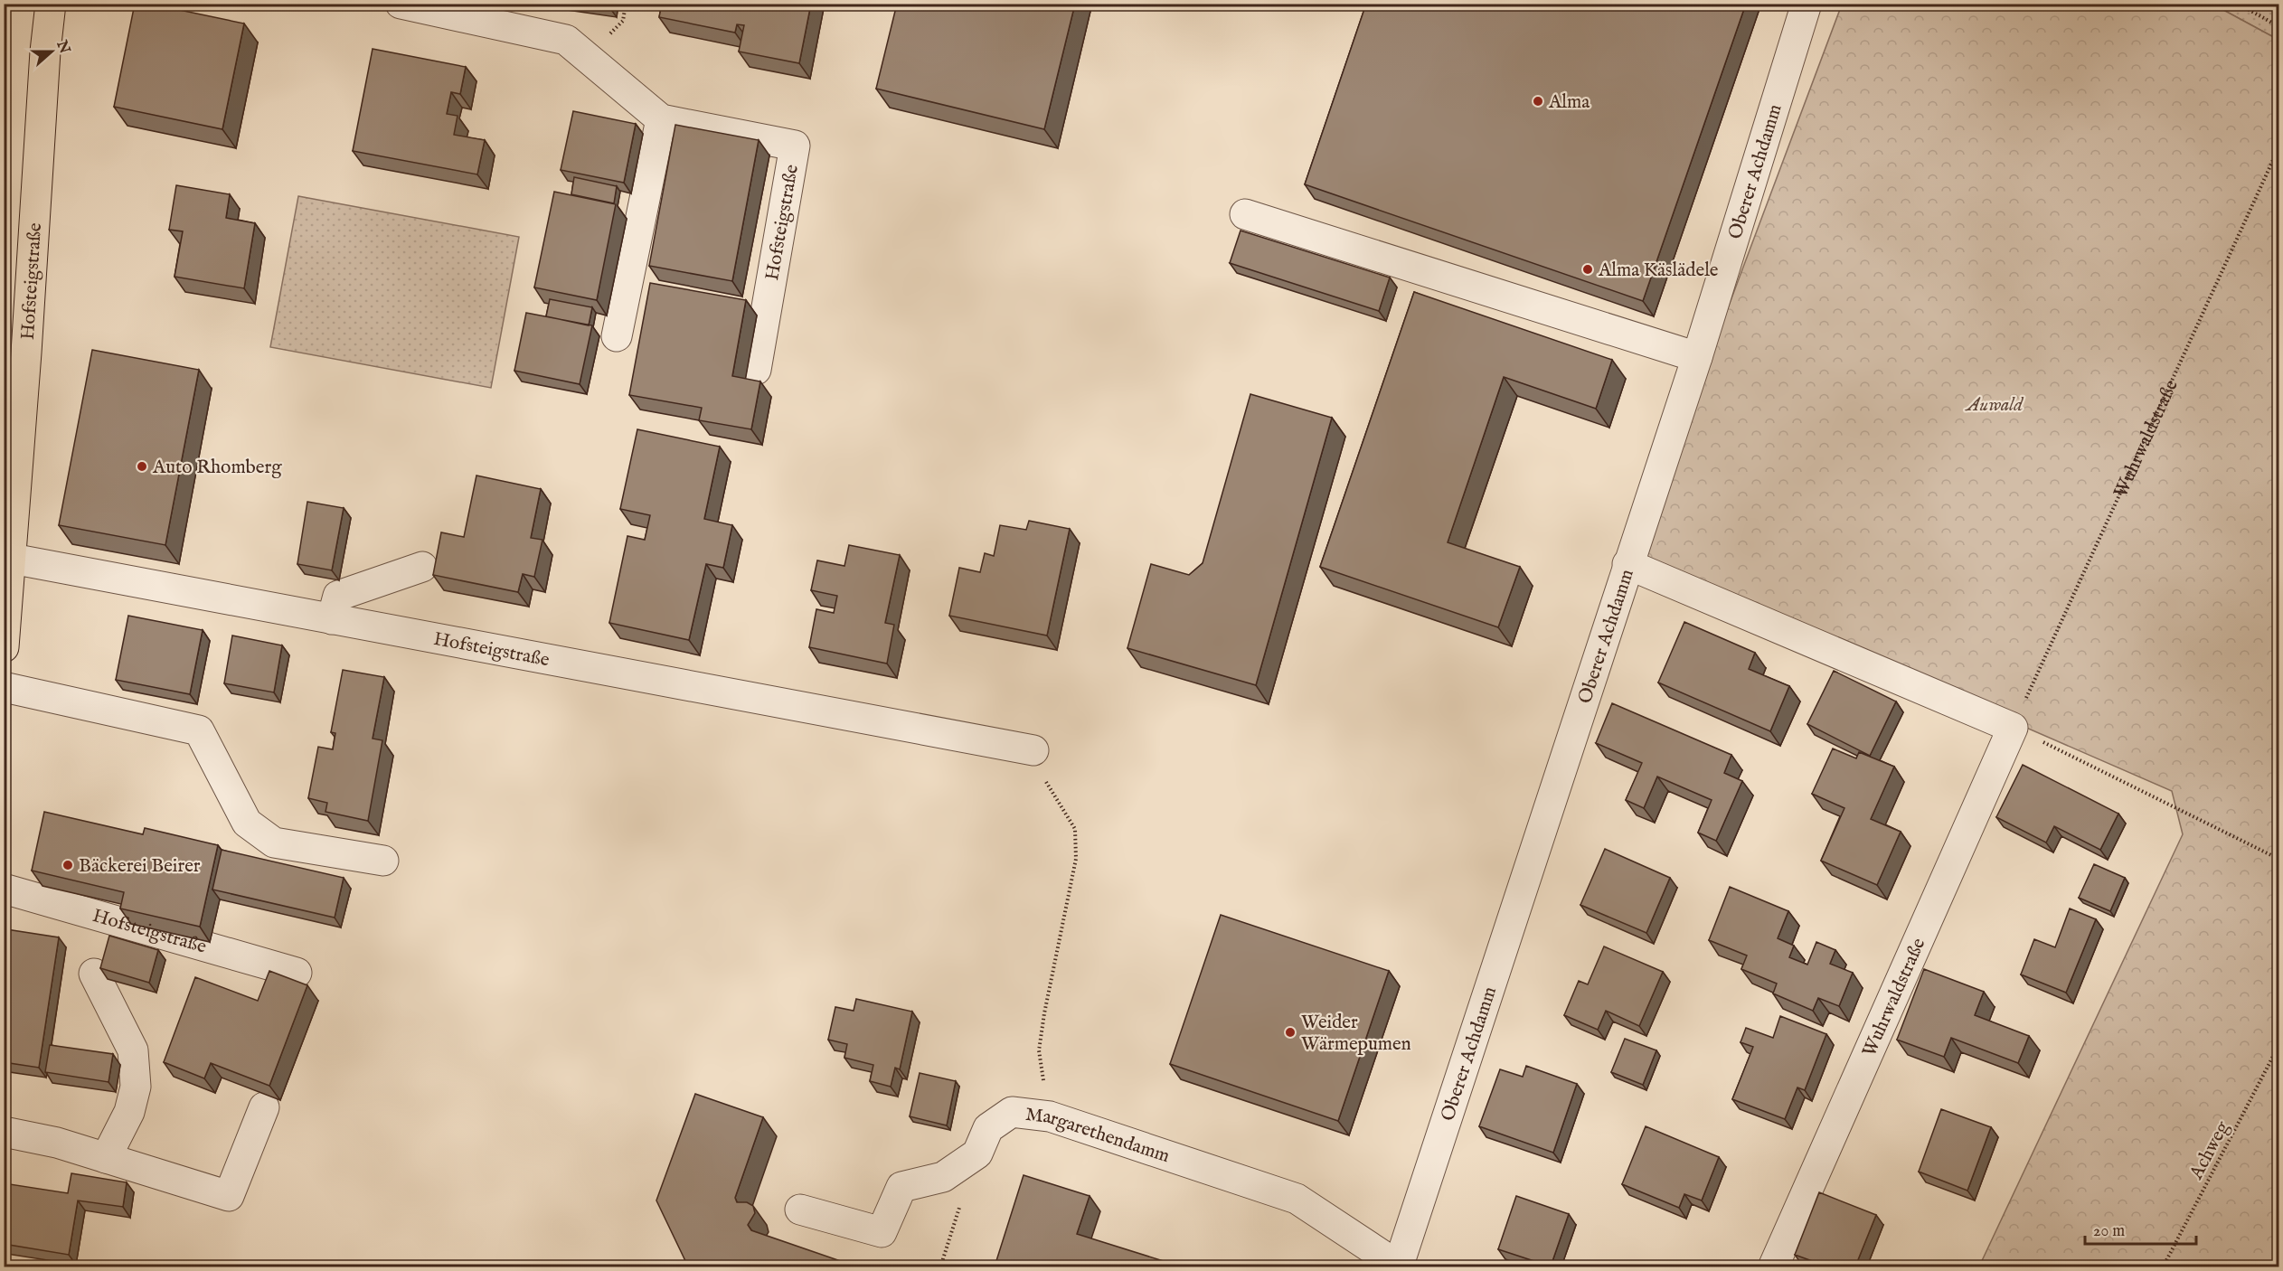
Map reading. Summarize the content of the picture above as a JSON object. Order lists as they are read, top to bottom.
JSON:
{
  "streets": {
    "main road": ["Hofsteigstraße"],
    "street": ["Oberer Achdamm", "Wuhrwaldstraße", "Margarethendamm"],
    "path": ["Achweg"]
  },
  "crossings": [
    ["Oberer Achdamm", "Margarethendamm"]
  ],
  "parks": ["Auwald"],
  "places": [
    "Alma",
    "Alma Käslädele",
    "Auto Rhomberg",
    "Bäckerei Beirer",
    "Weider Wärmepumen"
  ],
  "scale_bar": "20 m",
  "north": "right"
}
